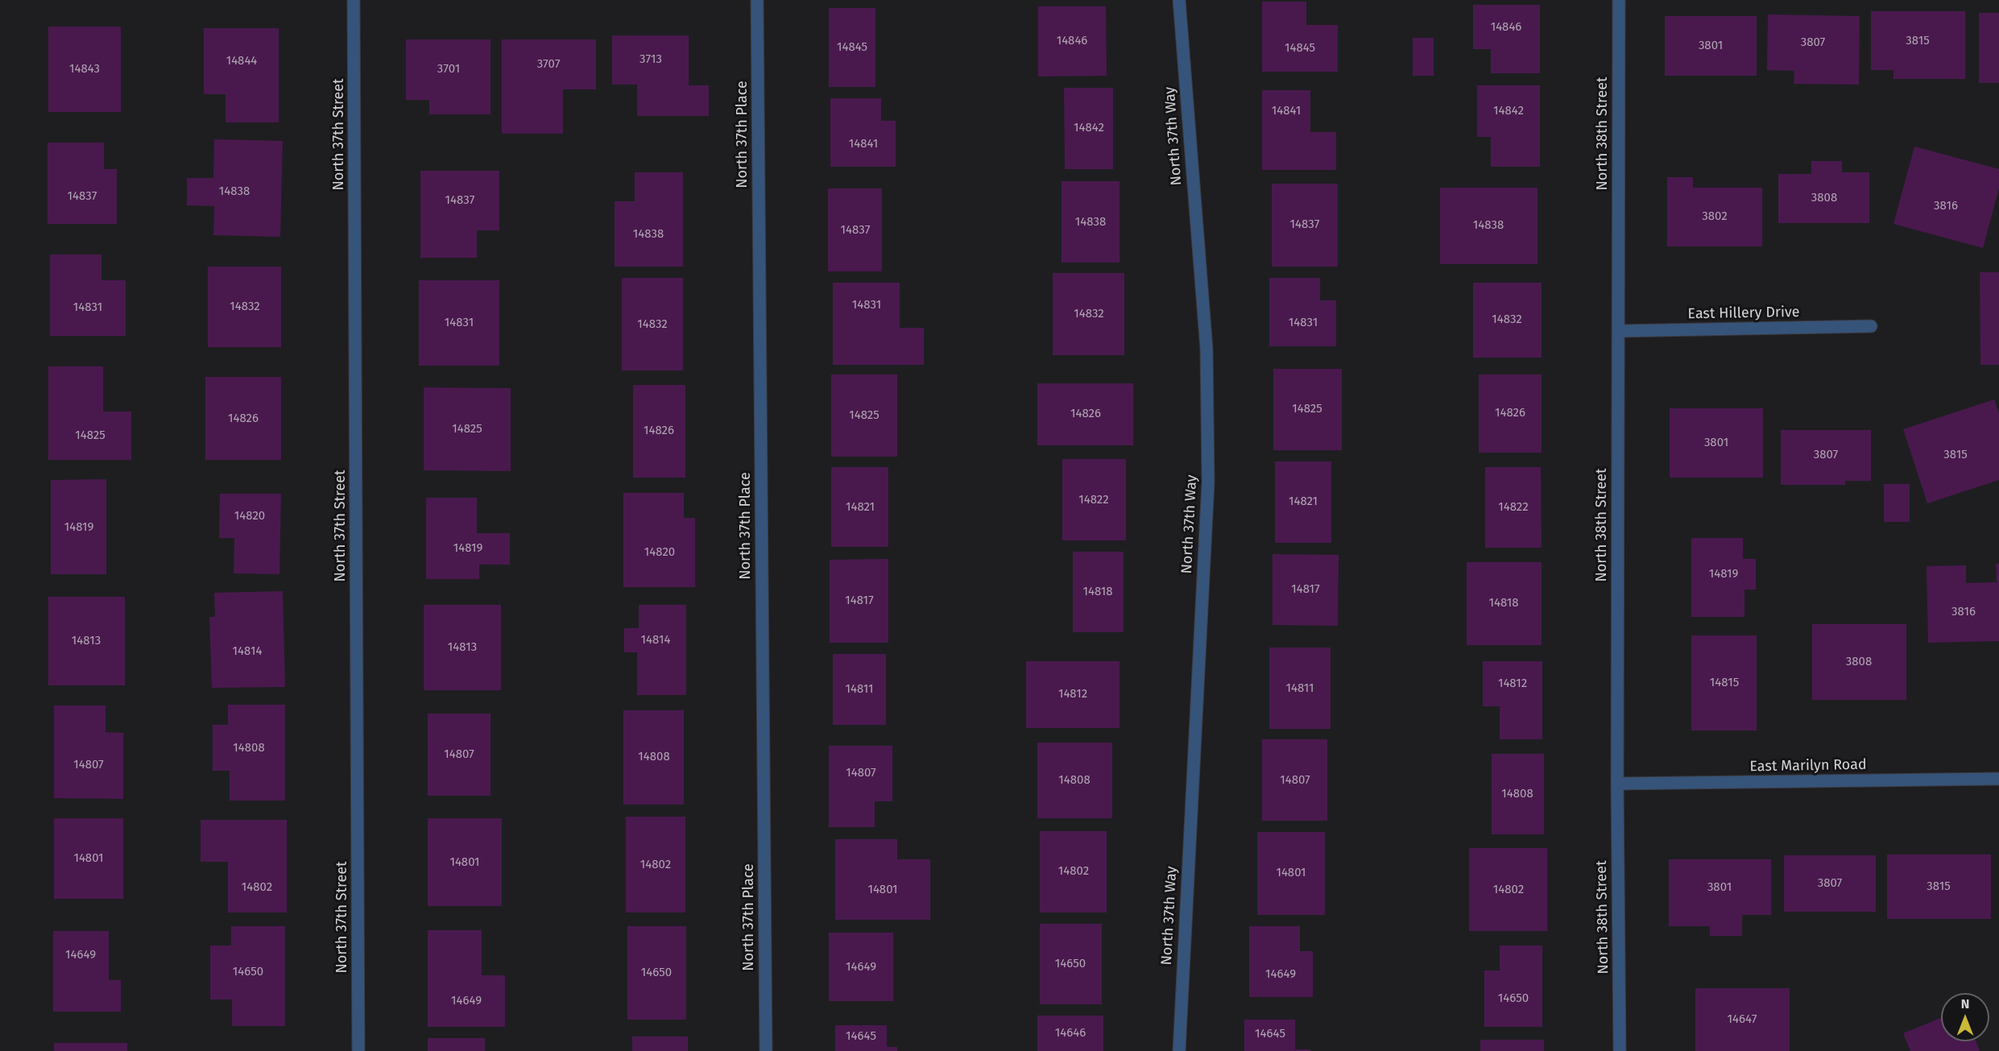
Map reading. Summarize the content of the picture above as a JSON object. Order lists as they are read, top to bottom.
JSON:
{
  "streets": {
    "street": [
      "North 38th Street",
      "North 37th Street",
      "North 37th Place",
      "North 37th Way",
      "East Hillery Drive",
      "East Marilyn Road"
    ]
  },
  "crossings": [
    ["North 38th Street", "East Hillery Drive"],
    ["North 38th Street", "East Marilyn Road"]
  ],
  "house_numbers": [
    "14846",
    "14846",
    "3815",
    "3807",
    "3801",
    "14845",
    "14845",
    "3713",
    "14844",
    "3707",
    "14843",
    "3701",
    "14841",
    "14842",
    "14842",
    "14841",
    "14838",
    "14837",
    "3808",
    "14837",
    "3816",
    "3802",
    "14838",
    "14837",
    "14838",
    "14837",
    "14838",
    "14831",
    "14832",
    "14831",
    "14832",
    "14832",
    "14831",
    "14831",
    "14832",
    "14825",
    "14826",
    "14826",
    "14825",
    "14826",
    "14825",
    "14826",
    "14825",
    "3801",
    "3807",
    "3815",
    "14822",
    "14821",
    "14821",
    "14822",
    "14820",
    "14819",
    "14819",
    "14820",
    "14819",
    "14817",
    "14818",
    "14817",
    "14818",
    "3816",
    "14814",
    "14813",
    "14813",
    "14814",
    "3808",
    "14815",
    "14812",
    "14811",
    "14811",
    "14812",
    "14808",
    "14807",
    "14808",
    "14807",
    "14807",
    "14808",
    "14807",
    "14808",
    "14801",
    "14801",
    "14802",
    "14802",
    "14801",
    "3807",
    "3815",
    "14802",
    "3801",
    "14801",
    "14802",
    "14649",
    "14650",
    "14649",
    "14650",
    "14650",
    "14649",
    "14650",
    "14649",
    "14647",
    "14646",
    "14645",
    "14645"
  ],
  "north": "top"
}
